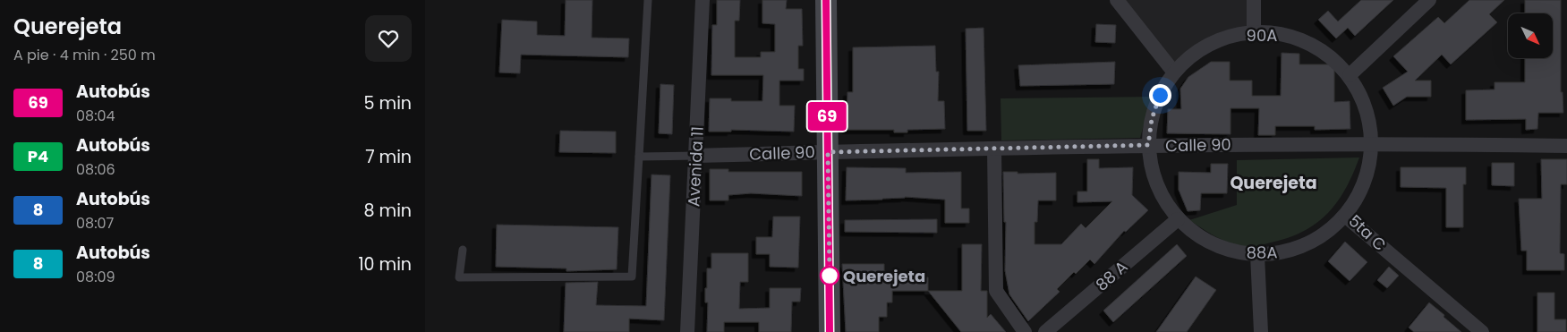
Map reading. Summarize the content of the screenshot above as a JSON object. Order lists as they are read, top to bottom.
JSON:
{
  "streets": {
    "street": [
      "90A",
      "Calle 90",
      "Avenida 11",
      "5ta C",
      "88A",
      "88 A"
    ]
  },
  "crossings": [
    ["90A", "Calle 90"],
    ["90A", "5ta C"],
    ["90A", "88A"],
    ["Calle 90", "Avenida 11"],
    ["Calle 90", "5ta C"],
    ["Calle 90", "88A"],
    ["5ta C", "88A"],
    ["88A", "88 A"]
  ],
  "districts": ["Querejeta"],
  "places": ["Querejeta"],
  "lines": ["bus line 69"],
  "north": "bottom right",
  "page": {
    "heading": ["Querejeta", "A pie · 4 min · 250 m"],
    "on_map": "69",
    "list": [
      {
        "mark": "69",
        "name": "Autobús",
        "note": "08:04",
        "value": "5 min"
      },
      {
        "mark": "P4",
        "name": "Autobús",
        "note": "08:06",
        "value": "7 min"
      },
      {
        "mark": "8",
        "name": "Autobús",
        "note": "08:07",
        "value": "8 min"
      },
      {
        "mark": "8",
        "name": "Autobús",
        "note": "08:09",
        "value": "10 min"
      }
    ]
  }
}
